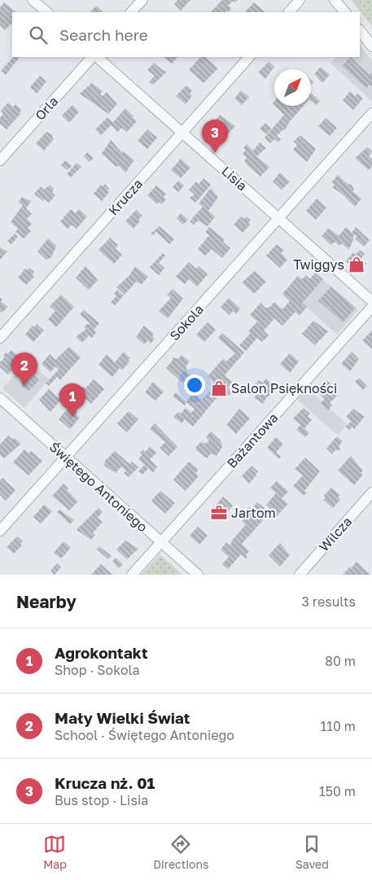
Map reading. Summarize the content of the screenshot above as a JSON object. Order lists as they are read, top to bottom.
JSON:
{
  "streets": {
    "street": [
      "Orla",
      "Lisia",
      "Krucza",
      "Sokola",
      "Bażantowa",
      "Świętego Antoniego",
      "Wilcza"
    ]
  },
  "crossings": [
    ["Lisia", "Krucza"],
    ["Lisia", "Sokola"],
    ["Sokola", "Świętego Antoniego"],
    ["Bażantowa", "Świętego Antoniego"]
  ],
  "places": {
    "shop": ["Twiggys", "Salon Psiękności"],
    "office": ["Jartom"]
  },
  "north": "top right",
  "page": {
    "search": "Search here",
    "pins": ["3", "2", "1"],
    "heading": ["Nearby", "3 results"],
    "list": [
      {
        "mark": "1",
        "name": "Agrokontakt",
        "note": "Shop · Sokola",
        "value": "80 m"
      },
      {
        "mark": "2",
        "name": "Mały Wielki Świat",
        "note": "School · Świętego Antoniego",
        "value": "110 m"
      },
      {
        "mark": "3",
        "name": "Krucza nż. 01",
        "note": "Bus stop · Lisia",
        "value": "150 m"
      }
    ],
    "nav": ["Map", "Directions", "Saved"]
  }
}
